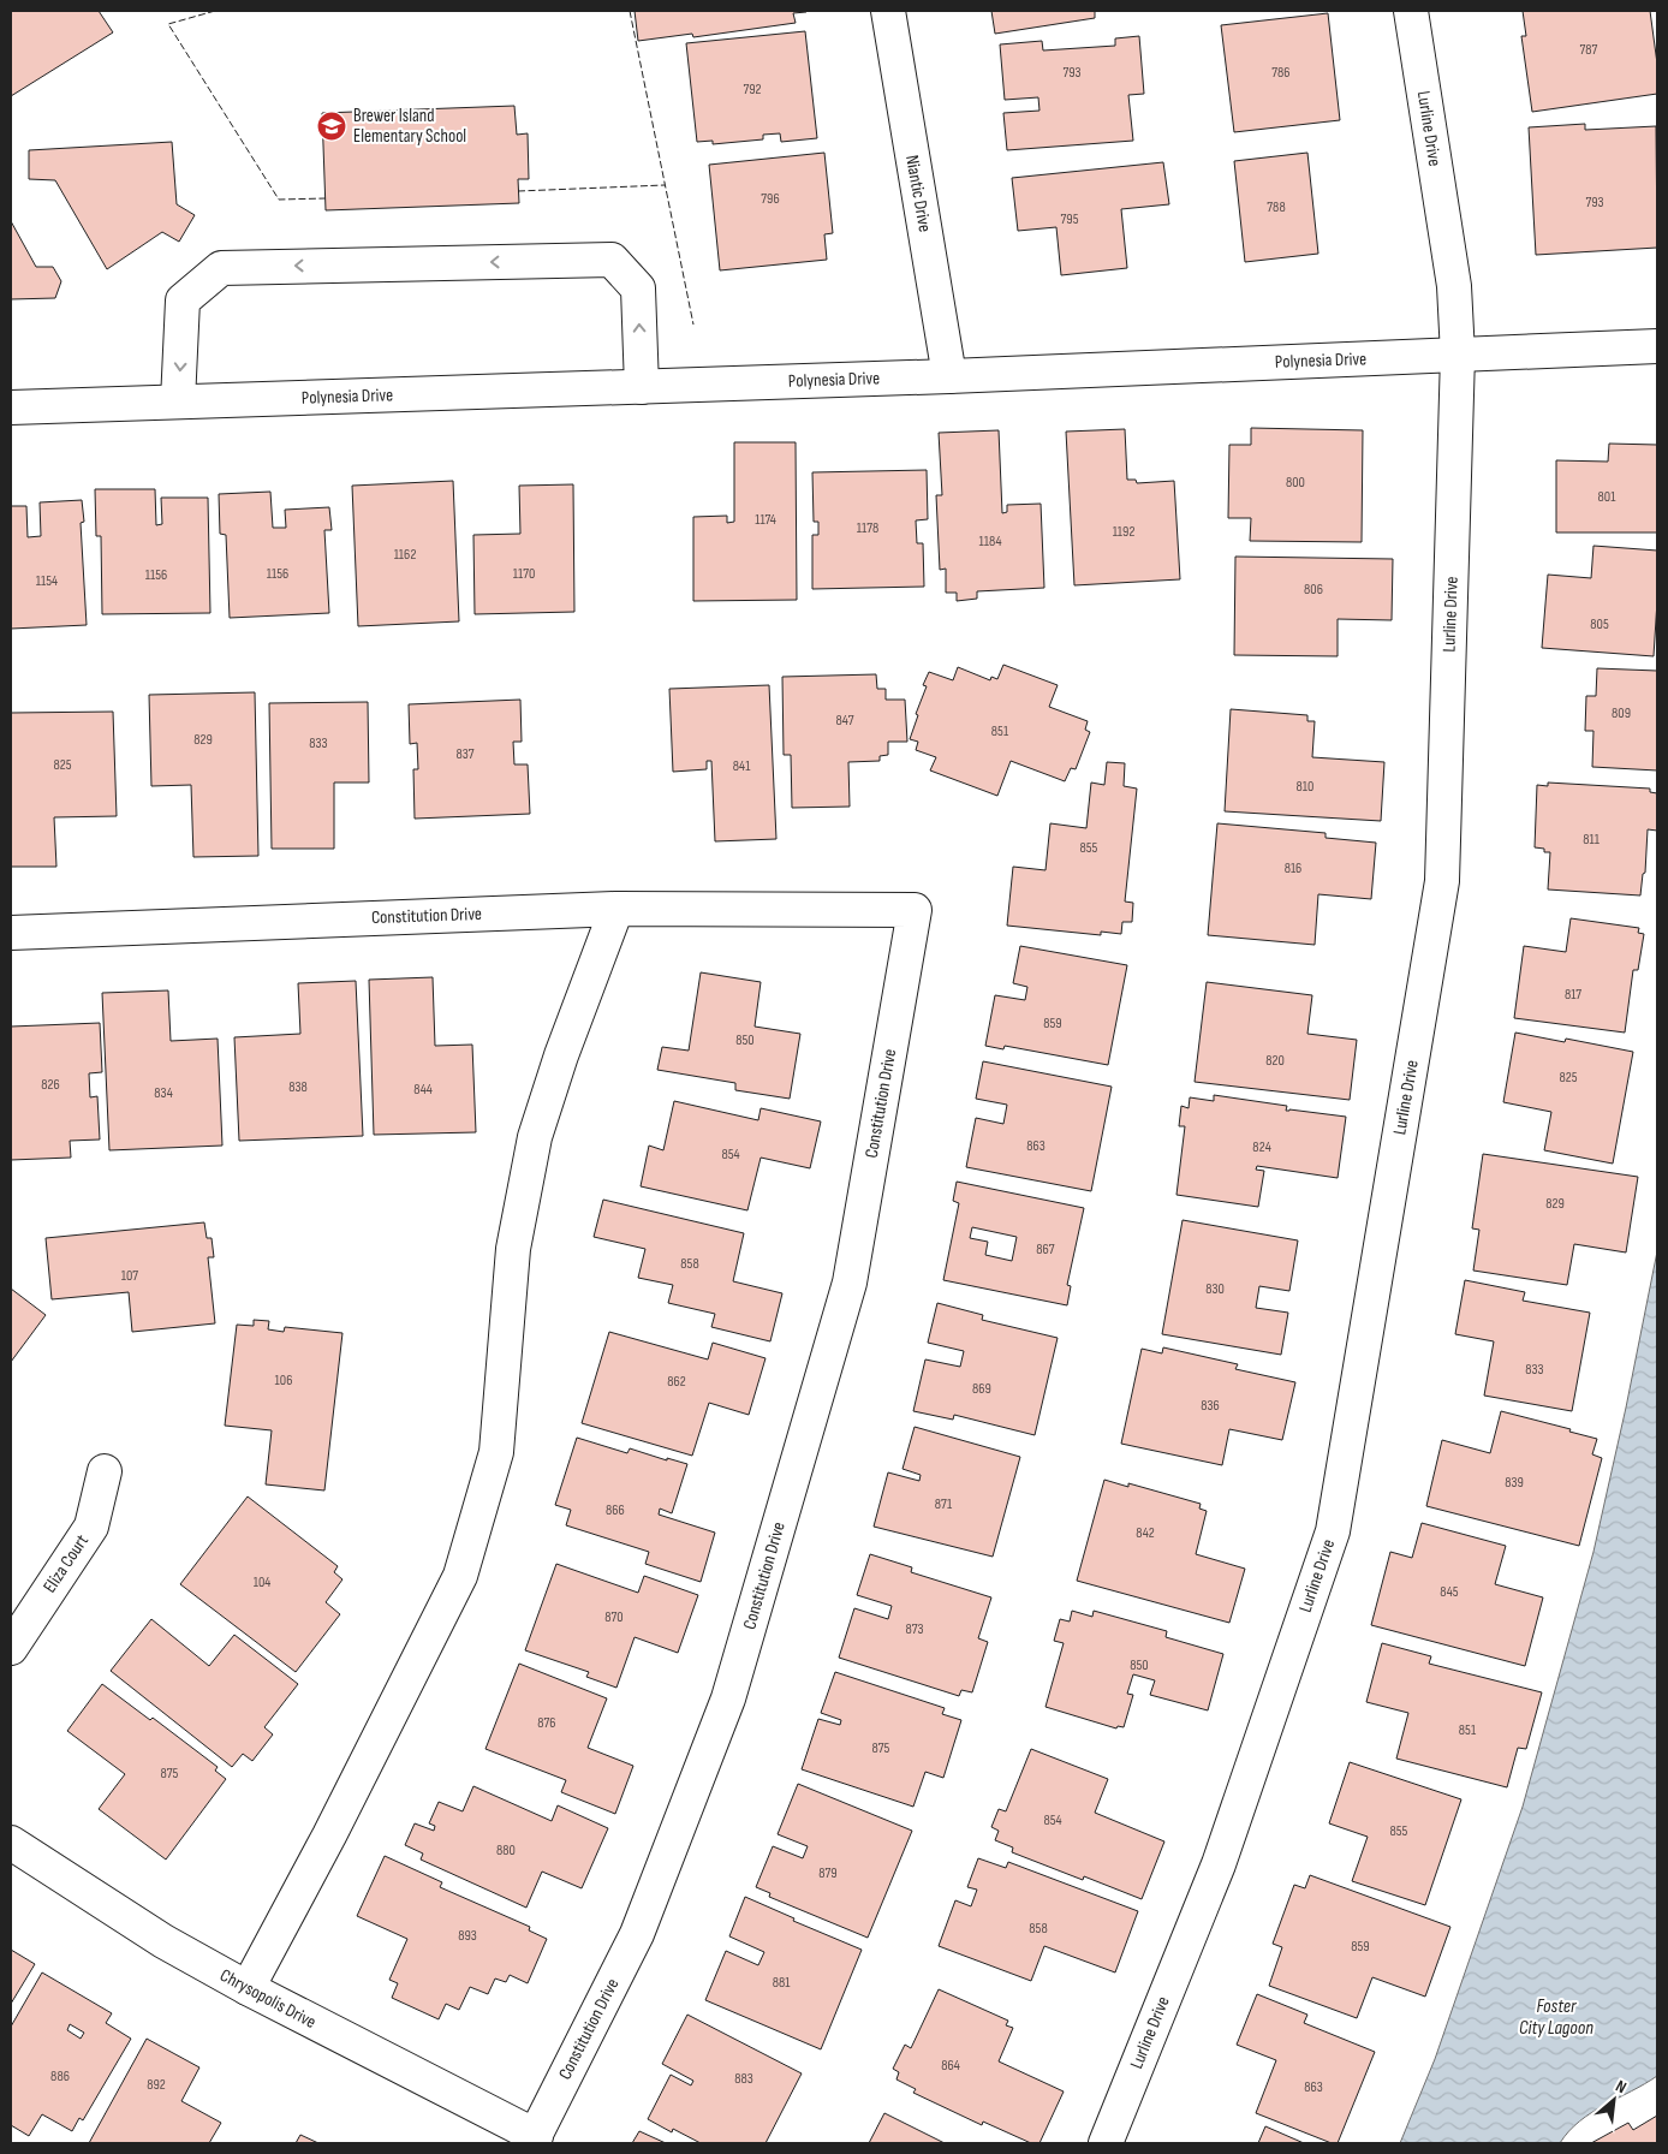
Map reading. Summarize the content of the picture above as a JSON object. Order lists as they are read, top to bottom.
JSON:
{
  "streets": {
    "street": [
      "Lurline Drive",
      "Niantic Drive",
      "Polynesia Drive",
      "Constitution Drive",
      "Eliza Court",
      "Chrysopolis Drive"
    ]
  },
  "crossings": [
    ["Lurline Drive", "Polynesia Drive"],
    ["Niantic Drive", "Polynesia Drive"],
    ["Constitution Drive", "Chrysopolis Drive"]
  ],
  "water": ["Foster City Lagoon"],
  "places": {
    "school or university": ["Brewer Island Elementary School"]
  },
  "house_numbers": [
    "787",
    "793",
    "786",
    "792",
    "796",
    "793",
    "788",
    "795",
    "800",
    "801",
    "1174",
    "1178",
    "1192",
    "1184",
    "1162",
    "1156",
    "1170",
    "1156",
    "1154",
    "806",
    "805",
    "809",
    "847",
    "851",
    "829",
    "833",
    "837",
    "825",
    "841",
    "810",
    "811",
    "855",
    "816",
    "817",
    "859",
    "850",
    "820",
    "825",
    "826",
    "838",
    "844",
    "834",
    "863",
    "824",
    "854",
    "829",
    "867",
    "858",
    "107",
    "830",
    "833",
    "106",
    "862",
    "869",
    "836",
    "839",
    "871",
    "866",
    "842",
    "104",
    "845",
    "870",
    "873",
    "850",
    "876",
    "851",
    "875",
    "875",
    "854",
    "855",
    "880",
    "879",
    "858",
    "893",
    "859",
    "881",
    "864",
    "886",
    "883",
    "892",
    "863"
  ],
  "north": "top right"
}
